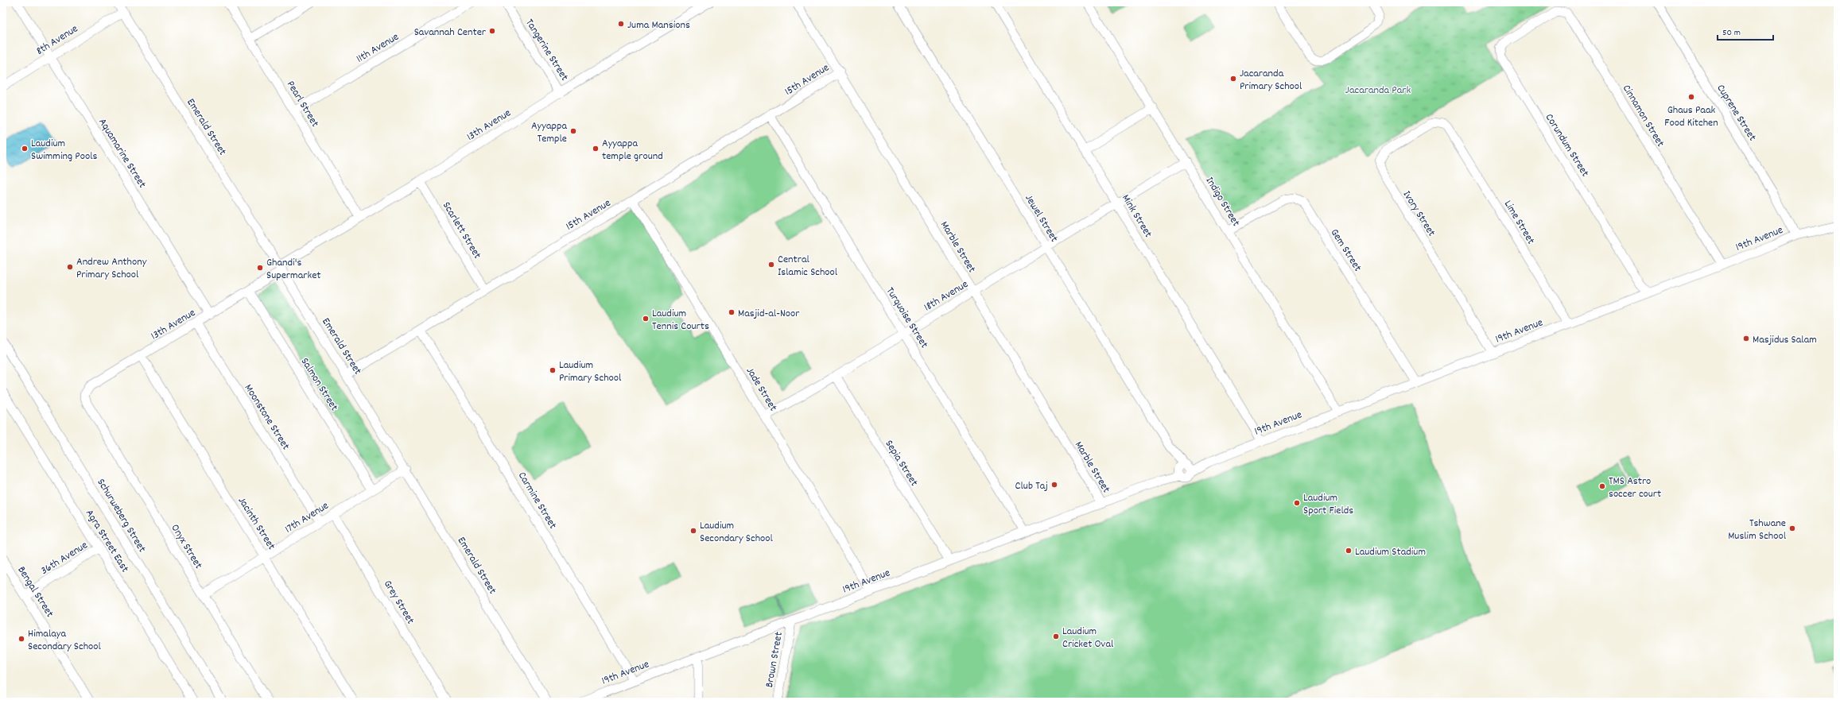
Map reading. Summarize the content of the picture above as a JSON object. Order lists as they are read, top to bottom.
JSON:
{
  "streets": {
    "street": [
      "8th Avenue",
      "11th Avenue",
      "Tangerine Street",
      "15th Avenue",
      "Pearl Street",
      "Cuprene Street",
      "Cinnamon Street",
      "13th Avenue",
      "Emerald Street",
      "Corundum Street",
      "Aquamarine Street",
      "Indigo Street",
      "Ivory Street",
      "Mink Street",
      "Jewel Street",
      "Lime Street",
      "Scarlett Street",
      "19th Avenue",
      "Marble Street",
      "Gem Street",
      "18th Avenue",
      "Turquoise Street",
      "Salmon Street",
      "Jade Street",
      "Moonstone Street",
      "Sepia Street",
      "Carmine Street",
      "Schurweberg Street",
      "17th Avenue",
      "Jacinth Street",
      "Agra Street East",
      "Onyx Street",
      "36th Avenue",
      "Bengal Street",
      "Grey Street",
      "Brown Street"
    ]
  },
  "crossings": [
    ["8th Avenue", "Emerald Street"],
    ["8th Avenue", "Aquamarine Street"],
    ["11th Avenue", "Pearl Street"],
    ["Tangerine Street", "13th Avenue"],
    ["15th Avenue", "Emerald Street"],
    ["15th Avenue", "Scarlett Street"],
    ["15th Avenue", "Marble Street"],
    ["15th Avenue", "Turquoise Street"],
    ["15th Avenue", "Jade Street"],
    ["15th Avenue", "Carmine Street"],
    ["Pearl Street", "13th Avenue"],
    ["Cuprene Street", "19th Avenue"],
    ["Cinnamon Street", "Corundum Street"],
    ["Cinnamon Street", "19th Avenue"],
    ["13th Avenue", "Emerald Street"],
    ["13th Avenue", "Aquamarine Street"],
    ["13th Avenue", "Scarlett Street"],
    ["13th Avenue", "Salmon Street"],
    ["13th Avenue", "Moonstone Street"],
    ["13th Avenue", "Jacinth Street"],
    ["13th Avenue", "Onyx Street"],
    ["Emerald Street", "17th Avenue"],
    ["Corundum Street", "19th Avenue"],
    ["Indigo Street", "19th Avenue"],
    ["Indigo Street", "Gem Street"],
    ["Indigo Street", "18th Avenue"],
    ["Ivory Street", "Lime Street"],
    ["Ivory Street", "19th Avenue"],
    ["Mink Street", "19th Avenue"],
    ["Mink Street", "18th Avenue"],
    ["Jewel Street", "19th Avenue"],
    ["Jewel Street", "18th Avenue"],
    ["Lime Street", "19th Avenue"],
    ["19th Avenue", "Marble Street"],
    ["19th Avenue", "Gem Street"],
    ["19th Avenue", "Turquoise Street"],
    ["19th Avenue", "Jade Street"],
    ["19th Avenue", "Sepia Street"],
    ["19th Avenue", "Carmine Street"],
    ["19th Avenue", "Brown Street"],
    ["Marble Street", "18th Avenue"],
    ["18th Avenue", "Turquoise Street"],
    ["18th Avenue", "Jade Street"],
    ["18th Avenue", "Sepia Street"],
    ["Salmon Street", "17th Avenue"],
    ["Moonstone Street", "17th Avenue"],
    ["17th Avenue", "Jacinth Street"],
    ["17th Avenue", "Onyx Street"],
    ["17th Avenue", "Grey Street"],
    ["Agra Street East", "36th Avenue"],
    ["36th Avenue", "Bengal Street"]
  ],
  "parks": ["Jacaranda Park"],
  "places": [
    "Juma Mansions",
    "Savannah Center",
    "Jacaranda Primary School",
    "Ghaus Paak Food Kitchen",
    "Ayyappa Temple",
    "Laudium Swimming Pools",
    "Ayyappa temple ground",
    "Central Islamic School",
    "Andrew Anthony Primary School",
    "Ghandi's Supermarket",
    "Masjid-al-Noor",
    "Laudium Tennis Courts",
    "Masjidus Salam",
    "Laudium Primary School",
    "Club Taj",
    "TMS Astro soccer court",
    "Laudium Sport Fields",
    "Tshwane Muslim School",
    "Laudium Secondary School",
    "Laudium Stadium",
    "Laudium Cricket Oval",
    "Himalaya Secondary School"
  ],
  "scale_bar": "50 m"
}
